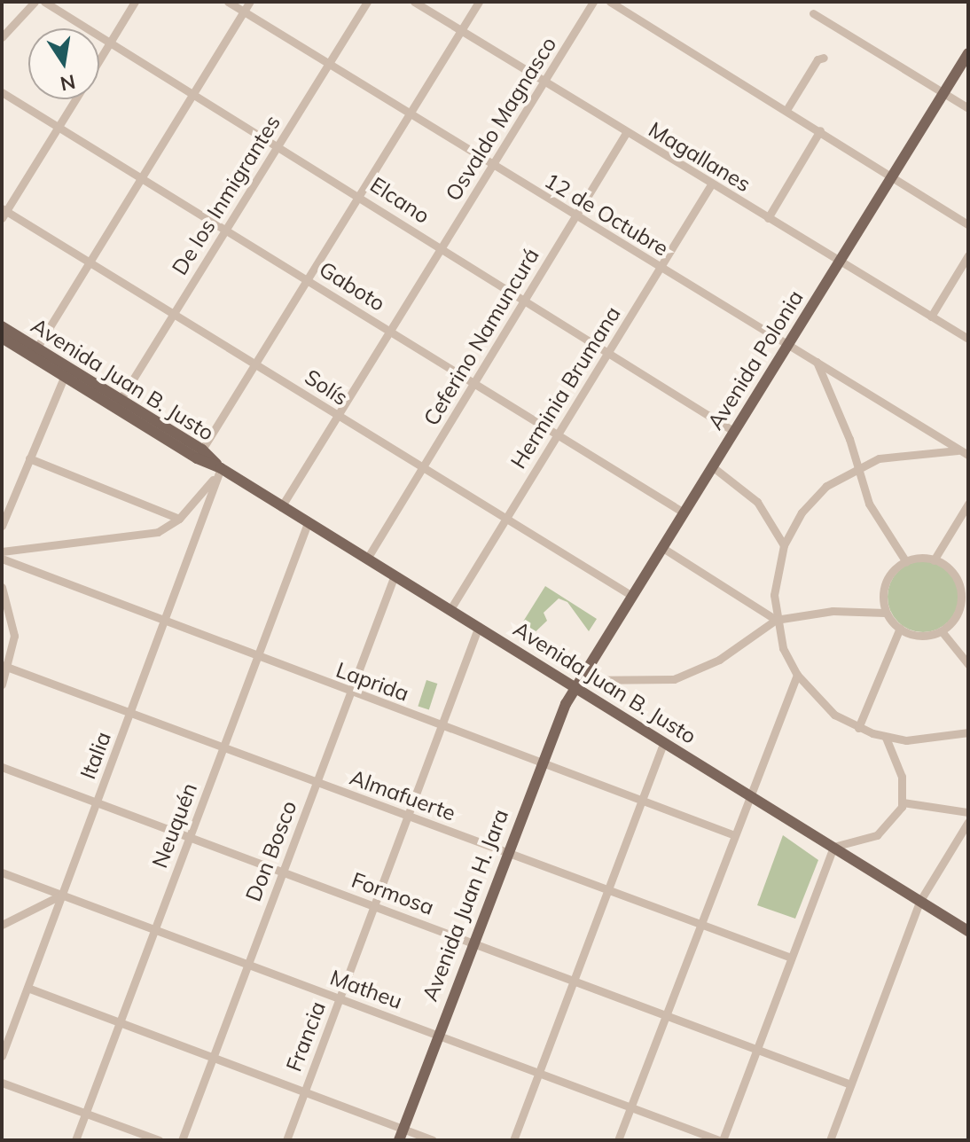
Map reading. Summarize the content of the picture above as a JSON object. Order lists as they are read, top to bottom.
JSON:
{
  "streets": {
    "main road": ["Avenida Polonia", "Avenida Juan B. Justo", "Avenida Juan H. Jara"],
    "street": [
      "Osvaldo Magnasco",
      "Magallanes",
      "De los Inmigrantes",
      "Elcano",
      "12 de Octubre",
      "Gaboto",
      "Ceferino Namuncurá",
      "Solís",
      "Herminia Brumana",
      "Laprida",
      "Italia",
      "Almafuerte",
      "Neuquén",
      "Don Bosco",
      "Formosa",
      "Matheu",
      "Francia"
    ]
  },
  "crossings": [
    ["Osvaldo Magnasco", "Magallanes"],
    ["Osvaldo Magnasco", "Elcano"],
    ["Osvaldo Magnasco", "12 de Octubre"],
    ["Osvaldo Magnasco", "Gaboto"],
    ["Osvaldo Magnasco", "Avenida Juan B. Justo"],
    ["Osvaldo Magnasco", "Solís"],
    ["Magallanes", "Ceferino Namuncurá"],
    ["Magallanes", "Avenida Polonia"],
    ["Magallanes", "Herminia Brumana"],
    ["De los Inmigrantes", "Elcano"],
    ["De los Inmigrantes", "12 de Octubre"],
    ["De los Inmigrantes", "Gaboto"],
    ["De los Inmigrantes", "Avenida Juan B. Justo"],
    ["De los Inmigrantes", "Solís"],
    ["Elcano", "Ceferino Namuncurá"],
    ["Elcano", "Avenida Polonia"],
    ["Elcano", "Herminia Brumana"],
    ["12 de Octubre", "Ceferino Namuncurá"],
    ["12 de Octubre", "Avenida Polonia"],
    ["12 de Octubre", "Herminia Brumana"],
    ["Gaboto", "Ceferino Namuncurá"],
    ["Gaboto", "Avenida Polonia"],
    ["Gaboto", "Herminia Brumana"],
    ["Ceferino Namuncurá", "Avenida Juan B. Justo"],
    ["Ceferino Namuncurá", "Solís"],
    ["Avenida Polonia", "Avenida Juan B. Justo"],
    ["Avenida Polonia", "Solís"],
    ["Avenida Polonia", "Avenida Juan H. Jara"],
    ["Avenida Juan B. Justo", "Herminia Brumana"],
    ["Avenida Juan B. Justo", "Italia"],
    ["Avenida Juan B. Justo", "Neuquén"],
    ["Avenida Juan B. Justo", "Don Bosco"],
    ["Avenida Juan B. Justo", "Avenida Juan H. Jara"],
    ["Avenida Juan B. Justo", "Francia"],
    ["Solís", "Herminia Brumana"],
    ["Laprida", "Italia"],
    ["Laprida", "Neuquén"],
    ["Laprida", "Don Bosco"],
    ["Laprida", "Avenida Juan H. Jara"],
    ["Laprida", "Francia"],
    ["Italia", "Almafuerte"],
    ["Italia", "Formosa"],
    ["Italia", "Matheu"],
    ["Almafuerte", "Neuquén"],
    ["Almafuerte", "Don Bosco"],
    ["Almafuerte", "Avenida Juan H. Jara"],
    ["Almafuerte", "Francia"],
    ["Neuquén", "Formosa"],
    ["Neuquén", "Matheu"],
    ["Don Bosco", "Formosa"],
    ["Don Bosco", "Matheu"],
    ["Formosa", "Avenida Juan H. Jara"],
    ["Formosa", "Francia"],
    ["Avenida Juan H. Jara", "Matheu"],
    ["Matheu", "Francia"]
  ],
  "north": "bottom"
}
